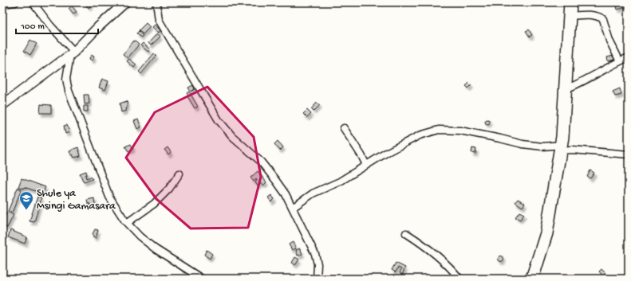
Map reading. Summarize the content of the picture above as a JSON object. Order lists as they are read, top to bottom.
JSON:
{
  "places": {
    "school or university": ["Shule ya Msingi Gamasara"]
  },
  "scale_bar": "100 m"
}
